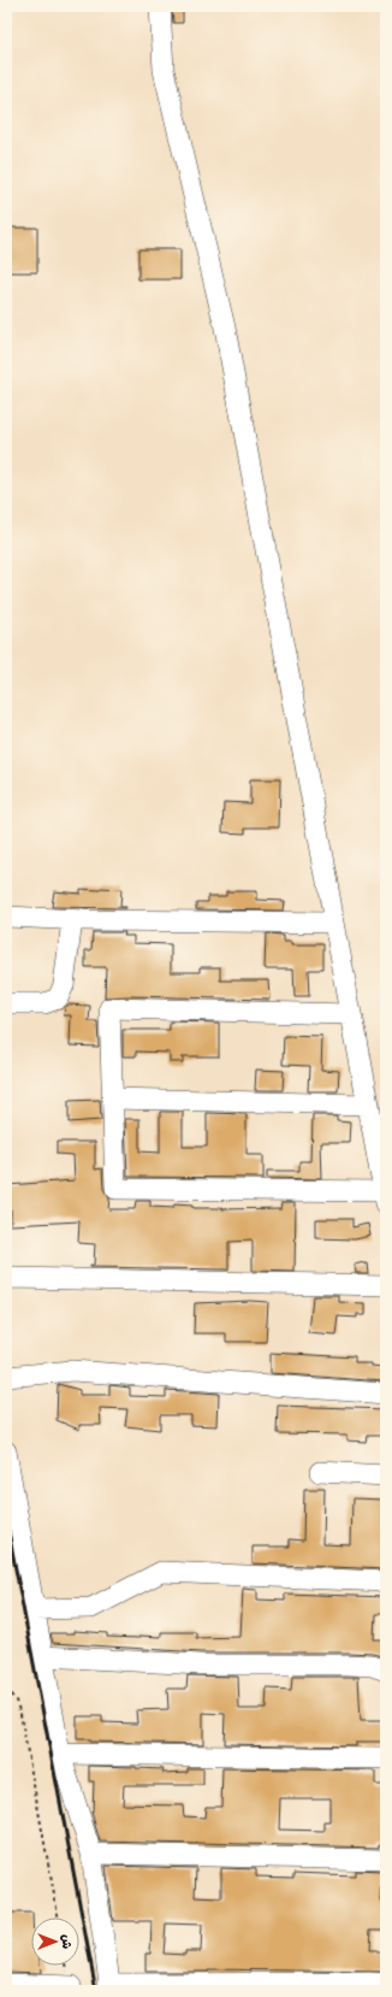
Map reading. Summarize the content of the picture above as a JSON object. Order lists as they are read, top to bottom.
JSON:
{
  "north": "right"
}
